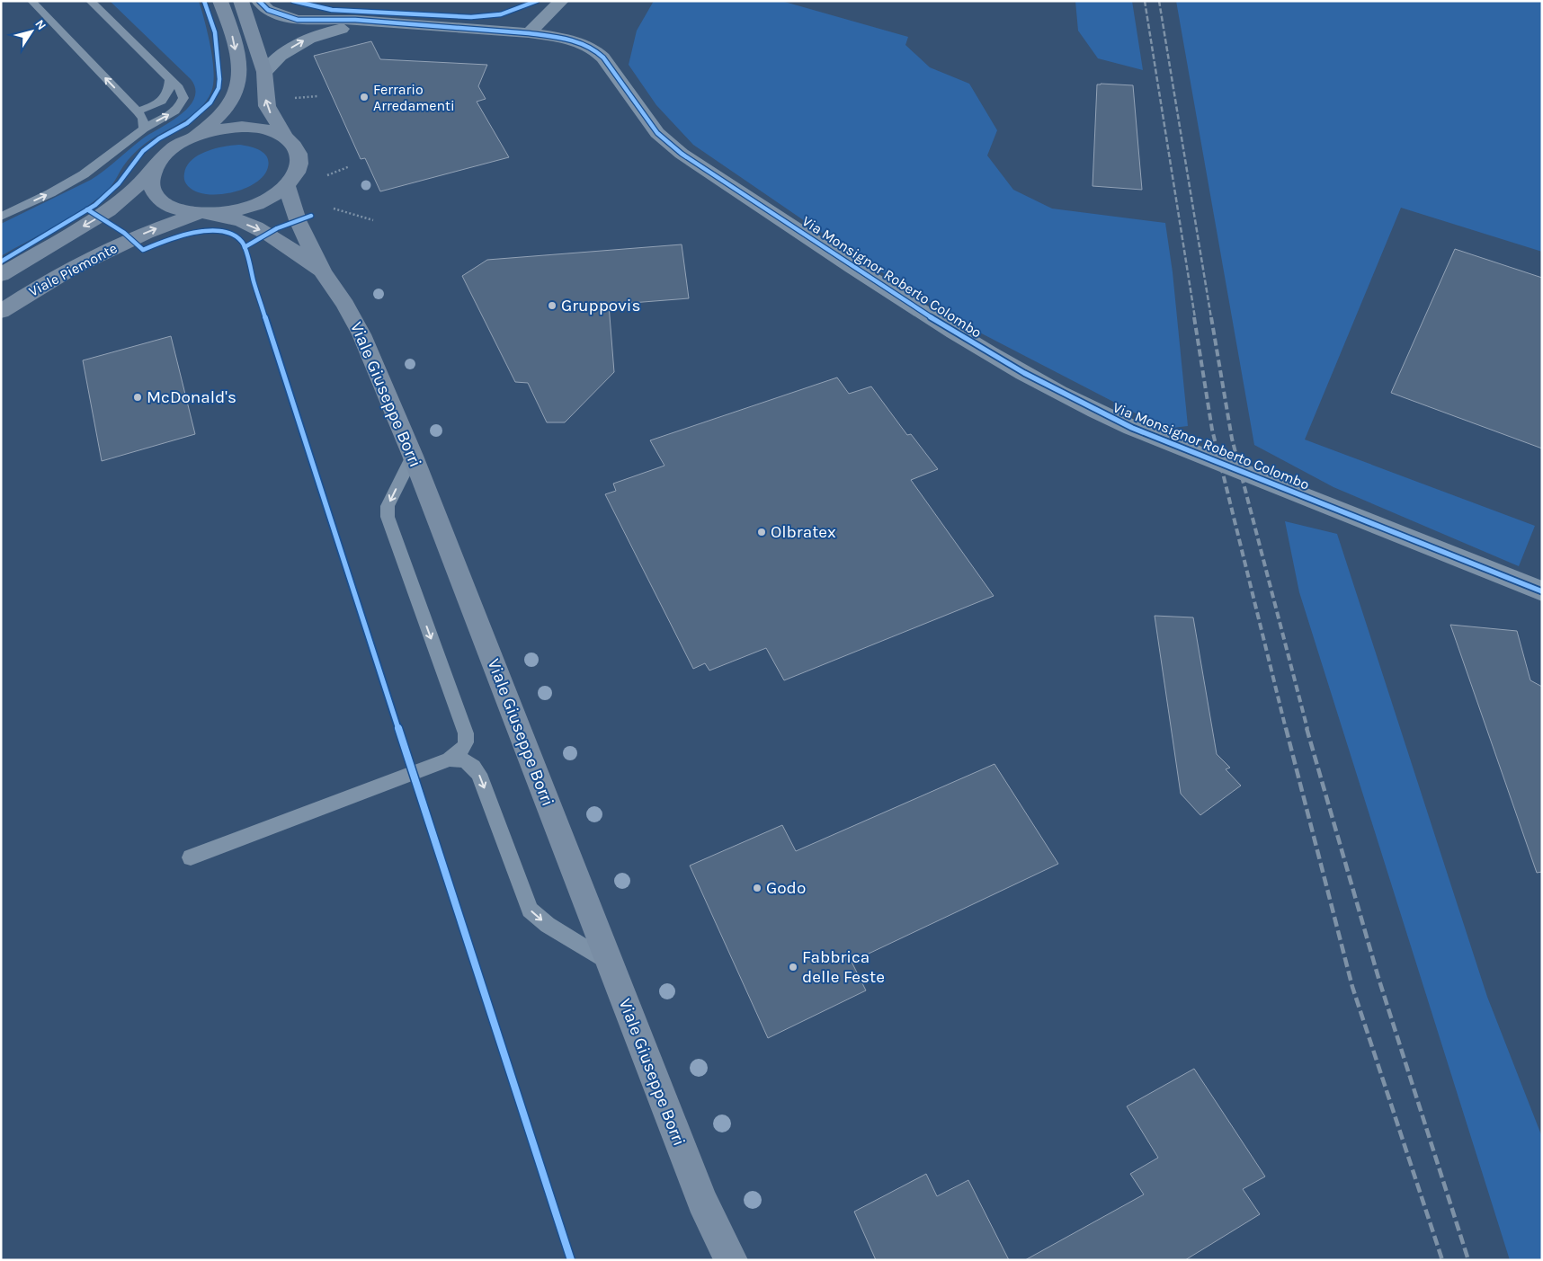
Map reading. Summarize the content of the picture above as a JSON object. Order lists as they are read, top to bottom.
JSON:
{
  "streets": {
    "main road": ["Viale Piemonte", "Viale Giuseppe Borri"],
    "street": ["Via Monsignor Roberto Colombo"]
  },
  "crossings": [
    ["Viale Piemonte", "Viale Giuseppe Borri"],
    ["Via Monsignor Roberto Colombo", "Viale Giuseppe Borri"]
  ],
  "places": [
    "Ferrario Arredamenti",
    "Gruppovis",
    "McDonald's",
    "Olbratex",
    "Godo",
    "Fabbrica delle Feste"
  ],
  "north": "top right"
}
